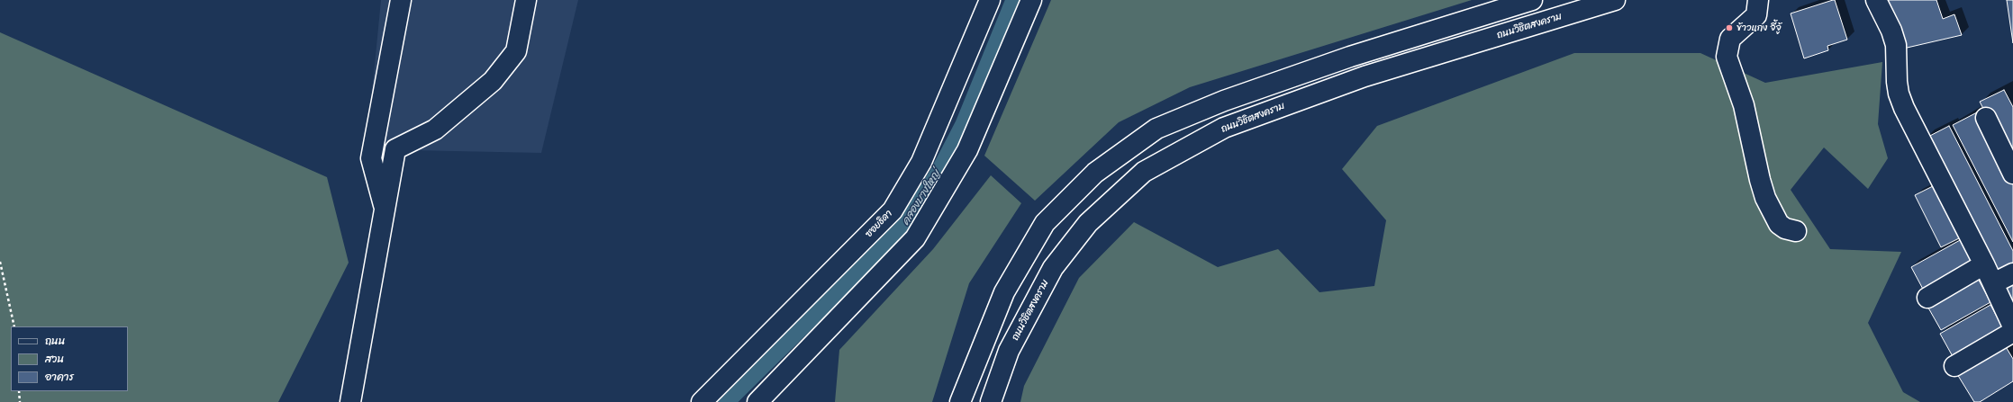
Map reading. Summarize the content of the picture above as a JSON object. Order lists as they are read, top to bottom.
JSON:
{
  "streets": {
    "street": ["ถนนวิชิตสงคราม", "ซอยธิดา"]
  },
  "water": ["คลองบางใหญ่"],
  "places": ["ข้าวแกง จี้จู้"],
  "legend": ["ถนน", "สวน", "อาคาร"]
}
